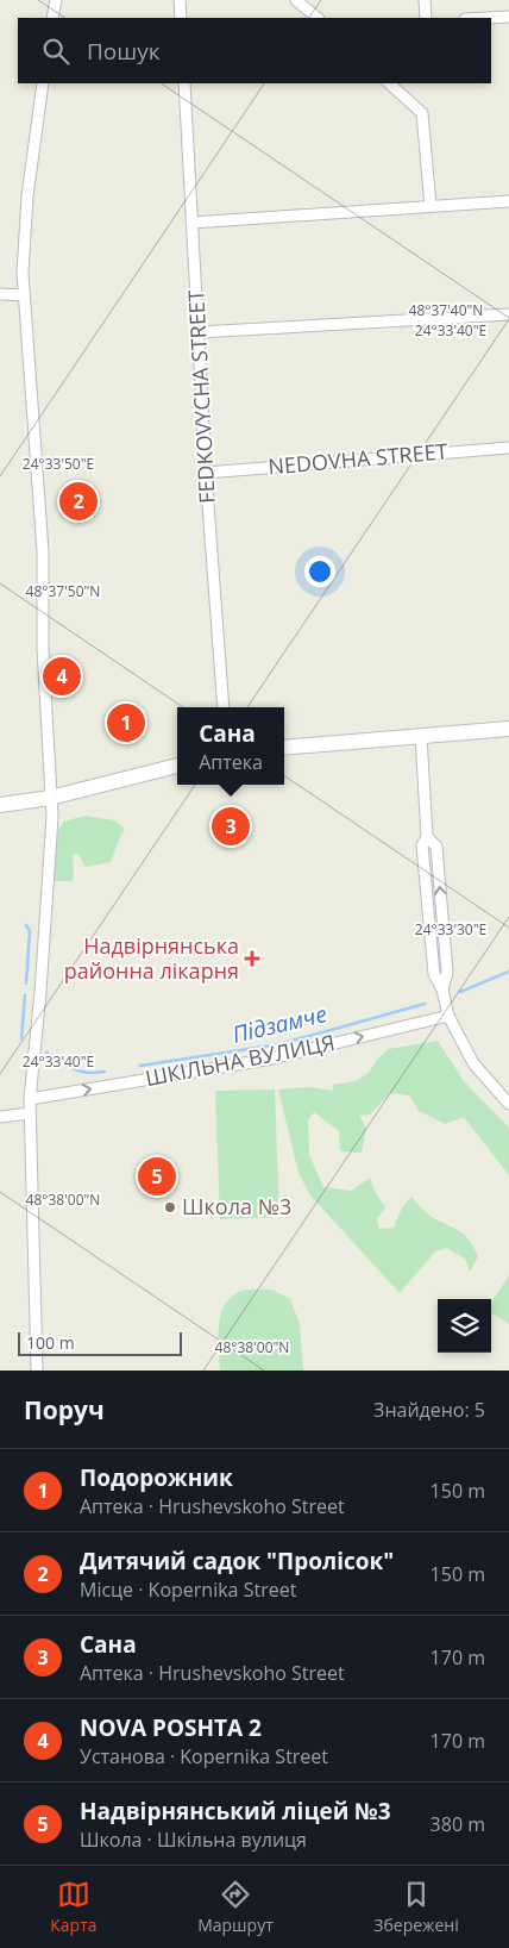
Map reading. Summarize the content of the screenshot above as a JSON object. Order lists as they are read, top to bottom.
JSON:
{
  "streets": {
    "street": ["FEDKOVYCHA STREET", "NEDOVHA STREET", "ШКІЛЬНА ВУЛИЦЯ"]
  },
  "crossings": [
    ["FEDKOVYCHA STREET", "NEDOVHA STREET"]
  ],
  "one_way": ["ШКІЛЬНА ВУЛИЦЯ"],
  "water": ["Підзамче"],
  "places": {
    "health": ["Надвірнянська районна лікарня"],
    "other": ["Школа №3"]
  },
  "scale_bar": "100 m",
  "page": {
    "search": "Пошук",
    "pins": [
      "2",
      "4",
      "1",
      "3",
      "5"
    ],
    "popup": ["Сана", "Аптека"],
    "scale": "100 m",
    "heading": ["Поруч", "Знайдено: 5"],
    "list": [
      {
        "mark": "1",
        "name": "Подорожник",
        "note": "Аптека · Hrushevskoho Street",
        "value": "150 m"
      },
      {
        "mark": "2",
        "name": "Дитячий садок \"Пролісок\"",
        "note": "Місце · Kopernika Street",
        "value": "150 m"
      },
      {
        "mark": "3",
        "name": "Сана",
        "note": "Аптека · Hrushevskoho Street",
        "value": "170 m"
      },
      {
        "mark": "4",
        "name": "NOVA POSHTA 2",
        "note": "Установа · Kopernika Street",
        "value": "170 m"
      },
      {
        "mark": "5",
        "name": "Надвірнянський ліцей №3",
        "note": "Школа · Шкільна вулиця",
        "value": "380 m"
      }
    ],
    "nav": ["Карта", "Маршрут", "Збережені"]
  },
  "coordinates": [
    "48°37'40\"N",
    "24°33'40\"E",
    "24°33'50\"E",
    "48°37'50\"N",
    "24°33'30\"E",
    "48°38'00\"N"
  ]
}
